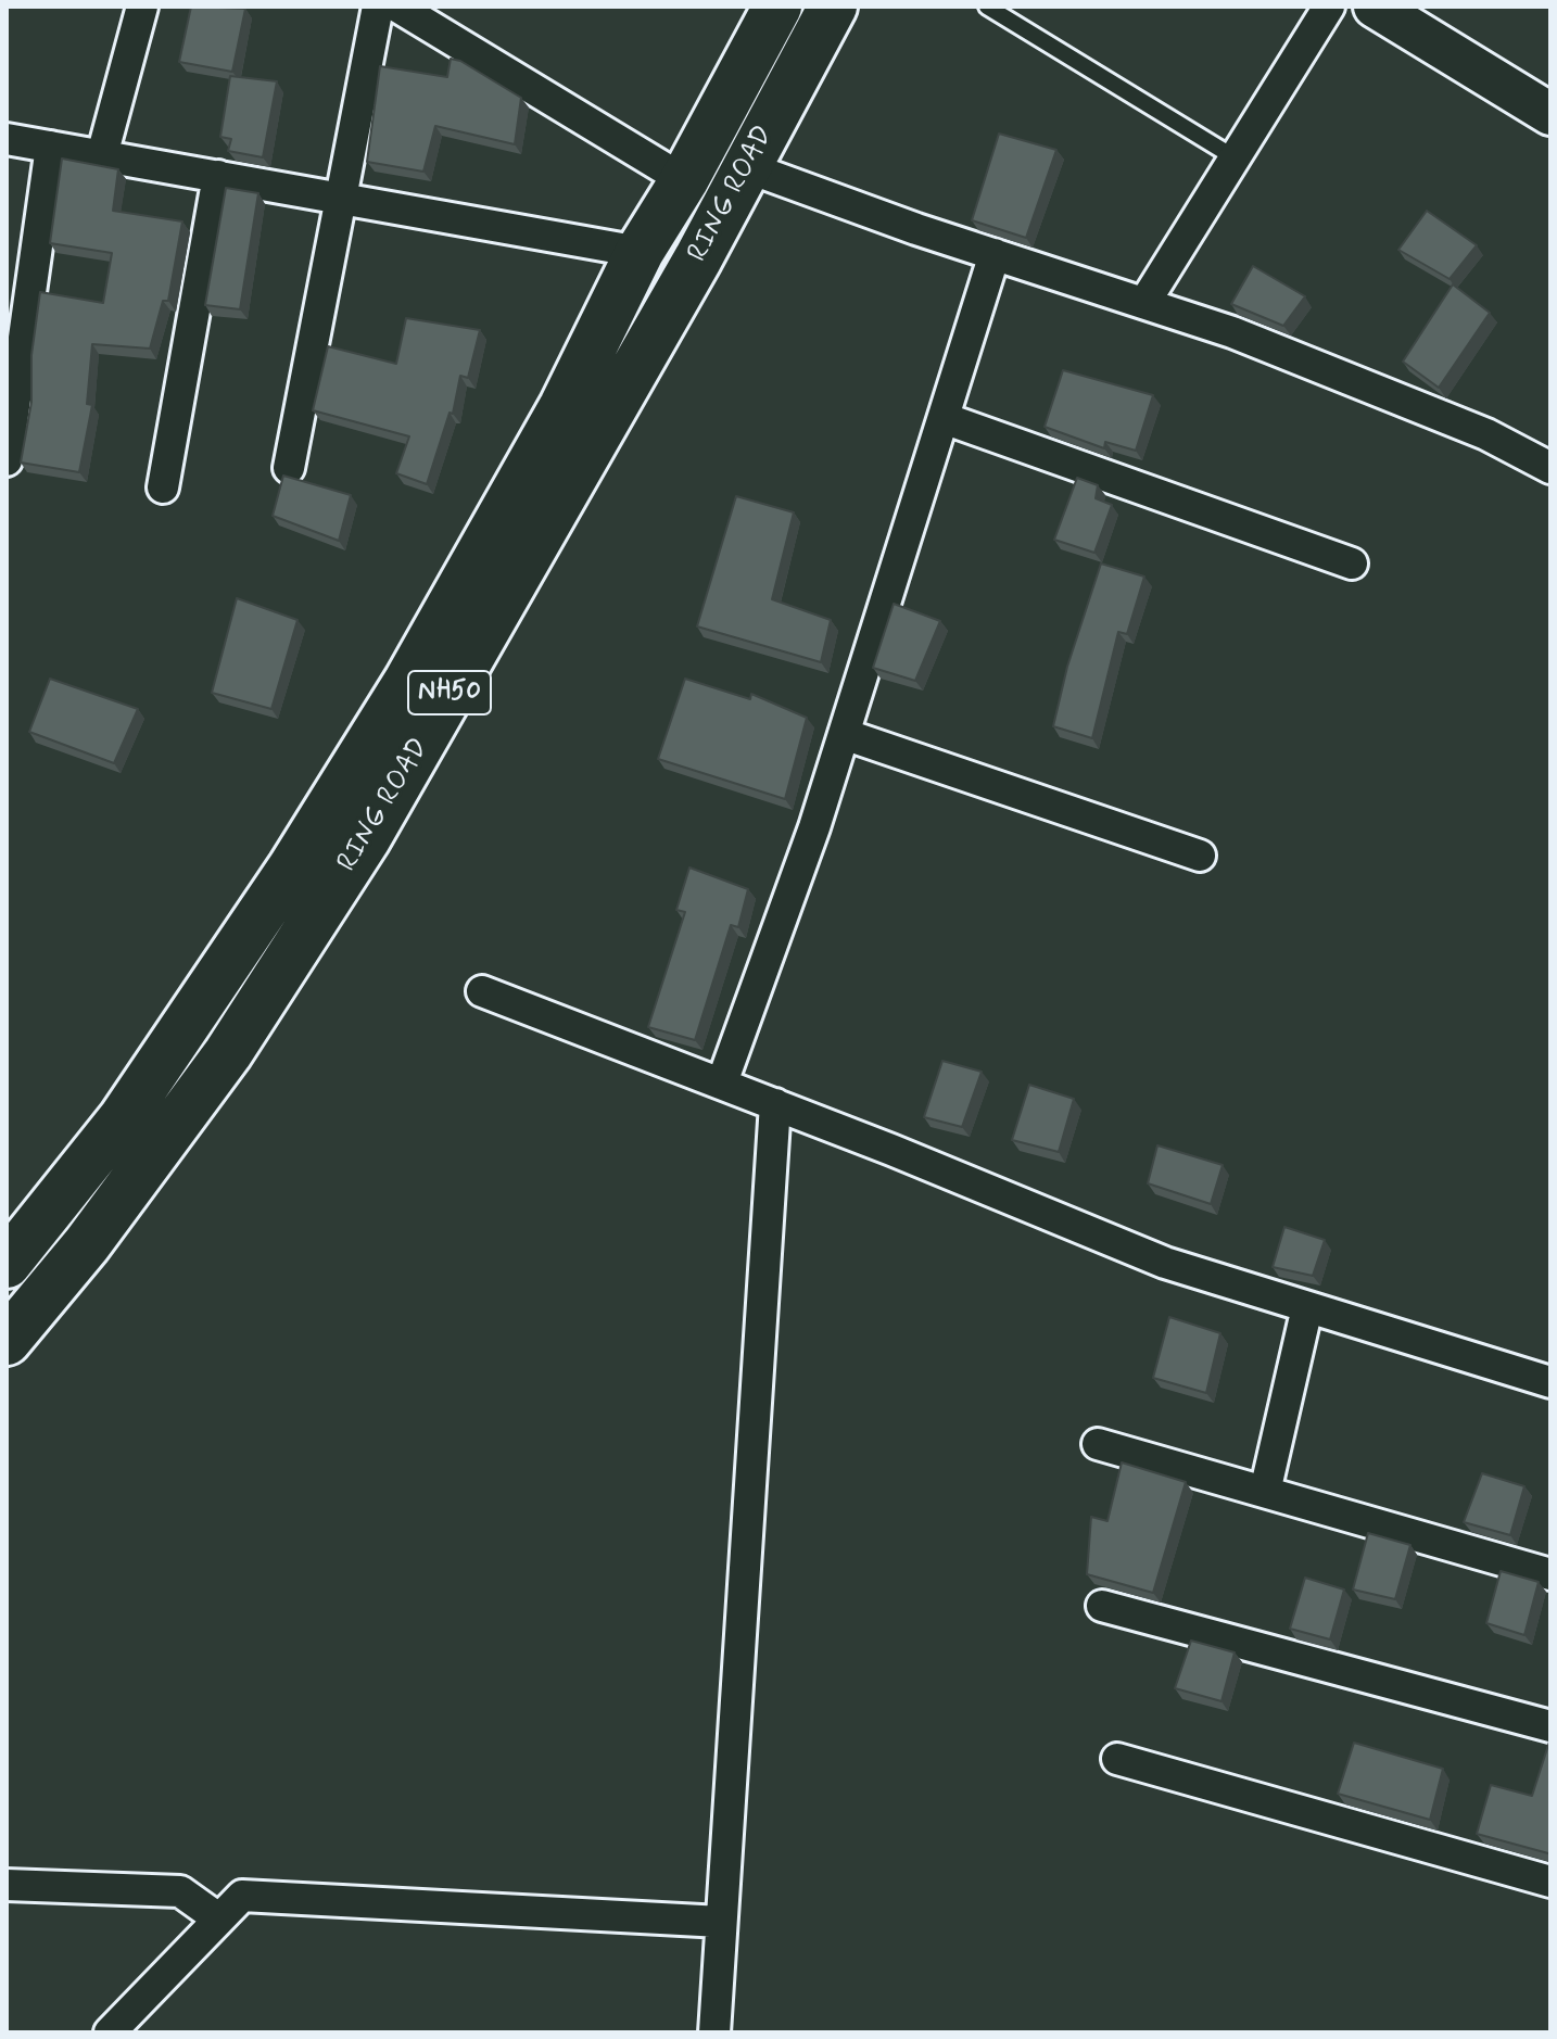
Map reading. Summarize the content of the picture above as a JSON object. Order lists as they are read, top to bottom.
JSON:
{
  "streets": {
    "highway": ["RING ROAD", "NH50"]
  }
}
